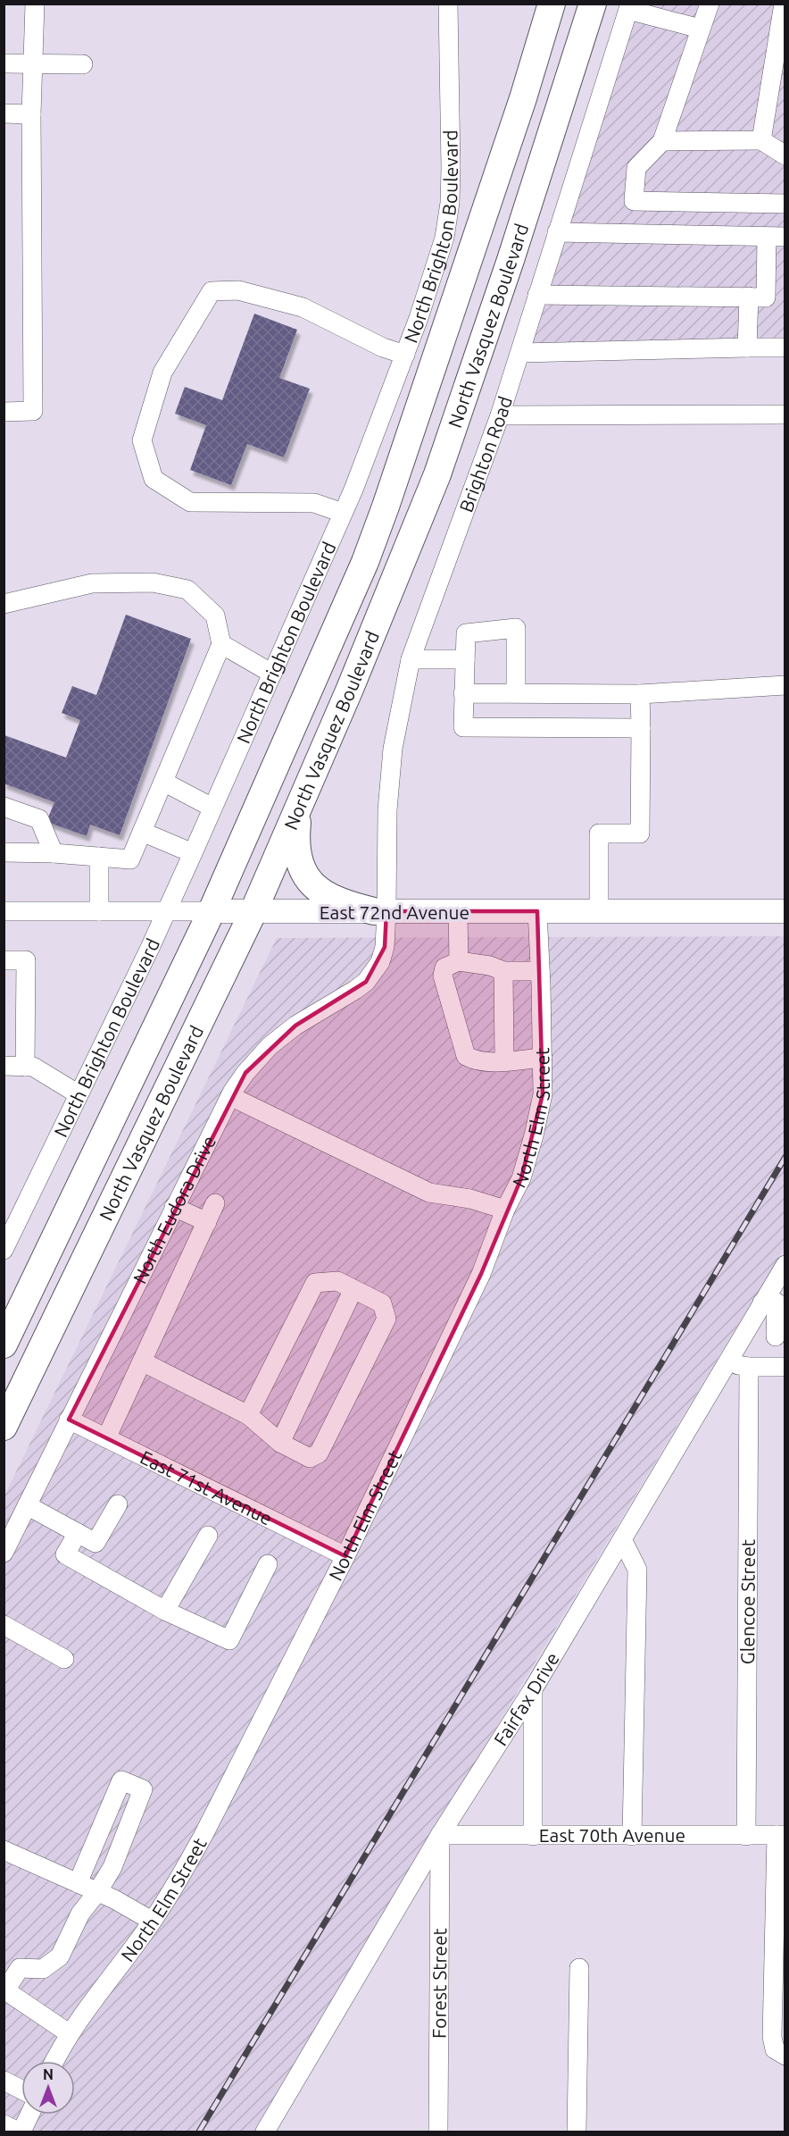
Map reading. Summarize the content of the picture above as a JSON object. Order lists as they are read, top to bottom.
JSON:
{
  "streets": {
    "highway": ["North Vasquez Boulevard"],
    "main road": ["East 72nd Avenue"],
    "street": [
      "North Brighton Boulevard",
      "Brighton Road",
      "North Elm Street",
      "North Eudora Drive",
      "East 71st Avenue",
      "Glencoe Street",
      "Fairfax Drive",
      "East 70th Avenue",
      "Forest Street"
    ]
  },
  "crossings": [
    ["North Brighton Boulevard", "East 72nd Avenue"],
    ["North Vasquez Boulevard", "East 72nd Avenue"],
    ["Brighton Road", "East 72nd Avenue"],
    ["Brighton Road", "North Eudora Drive"],
    ["East 72nd Avenue", "North Elm Street"],
    ["East 72nd Avenue", "North Eudora Drive"],
    ["North Elm Street", "East 71st Avenue"],
    ["North Eudora Drive", "East 71st Avenue"],
    ["Glencoe Street", "East 70th Avenue"],
    ["Fairfax Drive", "East 70th Avenue"],
    ["Fairfax Drive", "Forest Street"],
    ["East 70th Avenue", "Forest Street"]
  ],
  "north": "top"
}
